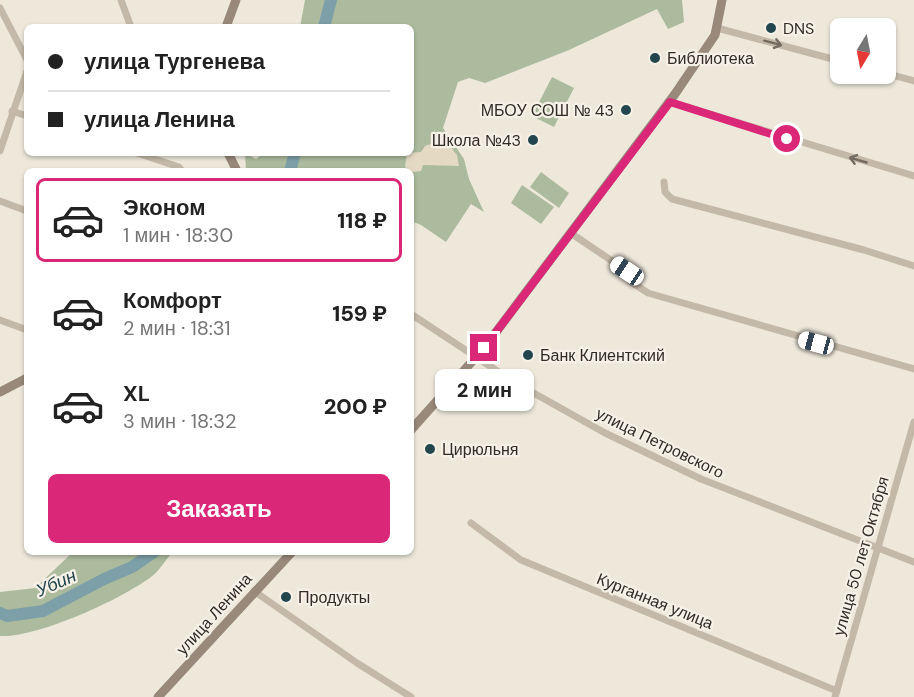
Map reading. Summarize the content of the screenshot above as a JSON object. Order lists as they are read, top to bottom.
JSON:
{
  "streets": {
    "street": [
      "улица Петровского",
      "улица 50 лет Октября",
      "Курганная улица",
      "улица Ленина"
    ]
  },
  "crossings": [
    ["улица Петровского", "улица 50 лет Октября"],
    ["улица 50 лет Октября", "Курганная улица"]
  ],
  "water": ["Убин"],
  "places": [
    "DNS",
    "Библиотека",
    "МБОУ СОШ № 43",
    "Школа №43",
    "Банк Клиентский",
    "Цирюльня",
    "Продукты"
  ],
  "north": "bottom",
  "page": {
    "banner": ["улица Тургенева", "улица Ленина"],
    "list": [
      {
        "name": "Эконом",
        "note": "1 мин · 18:30",
        "value": "118 ₽"
      },
      {
        "name": "Комфорт",
        "note": "2 мин · 18:31",
        "value": "159 ₽"
      },
      {
        "name": "XL",
        "note": "3 мин · 18:32",
        "value": "200 ₽"
      }
    ],
    "bubble": "2 мин",
    "buttons": "Заказать"
  }
}
